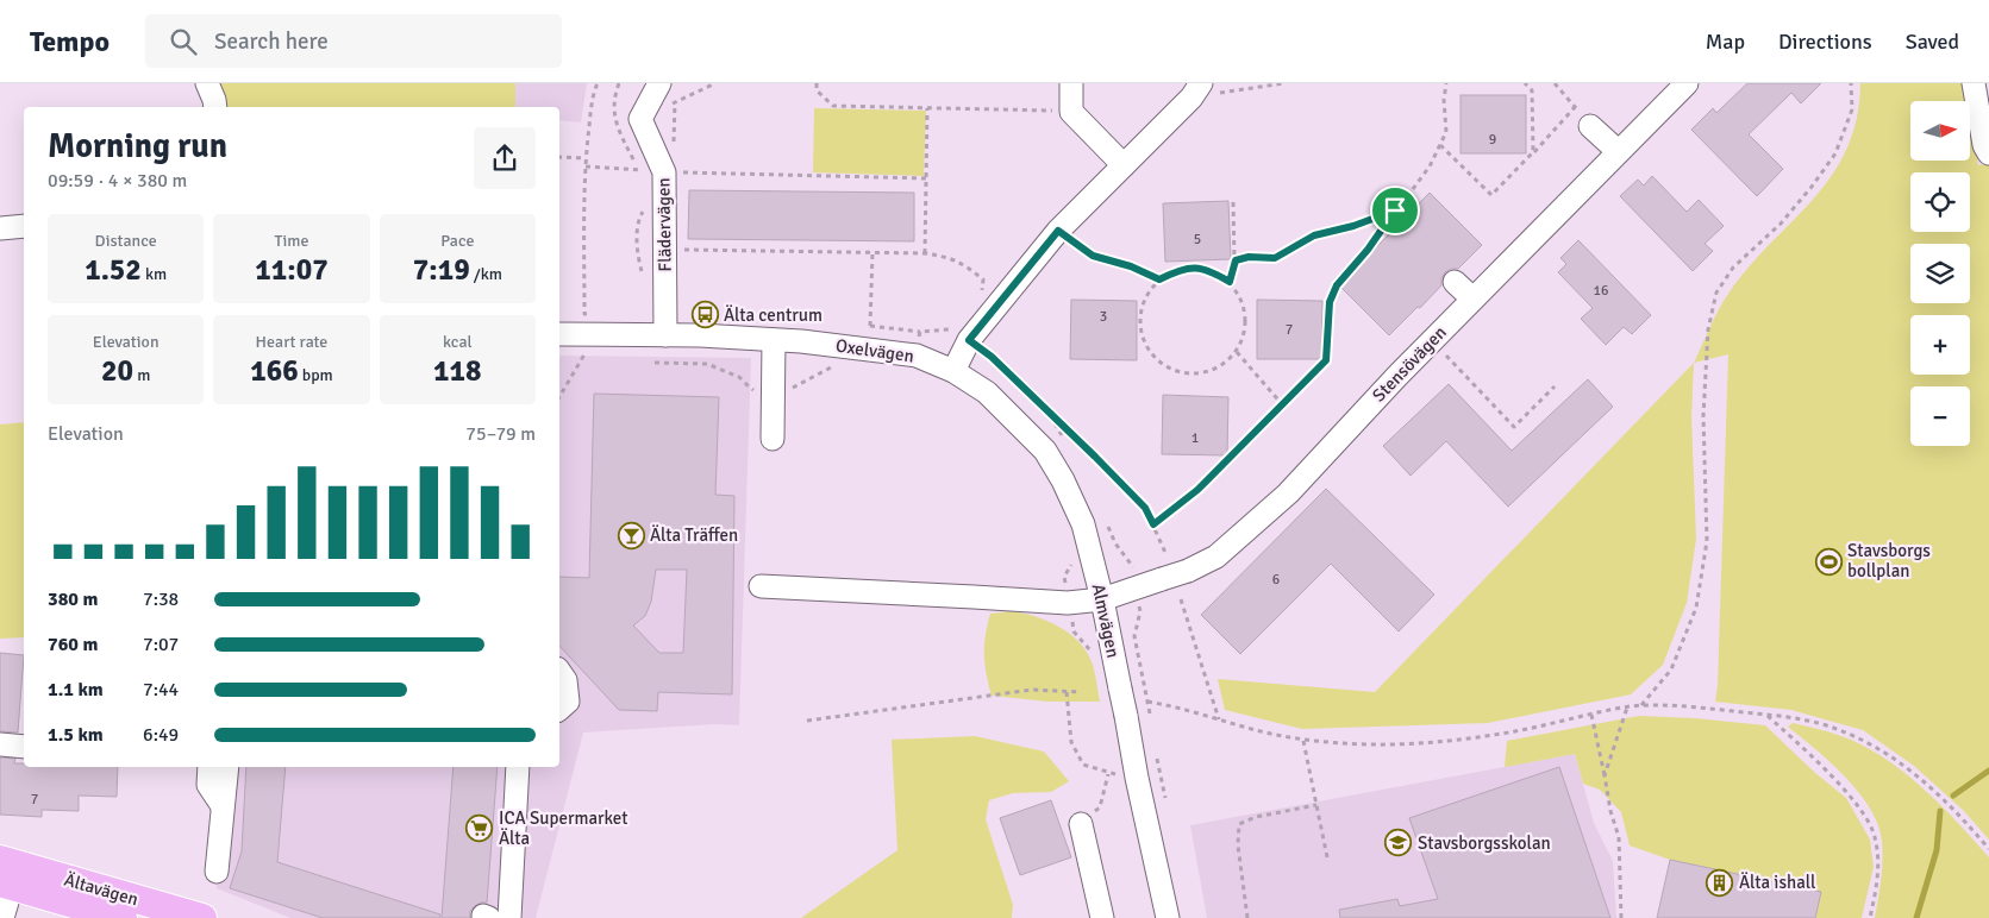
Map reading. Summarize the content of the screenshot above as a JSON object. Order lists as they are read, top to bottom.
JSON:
{
  "streets": {
    "main road": ["Ältavägen"],
    "street": [
      "Flädervägen",
      "Oxelvägen",
      "Stensövägen",
      "Almvägen"
    ]
  },
  "crossings": [
    ["Flädervägen", "Oxelvägen"],
    ["Oxelvägen", "Almvägen"],
    ["Stensövägen", "Almvägen"]
  ],
  "places": {
    "bus stop": ["Älta centrum"],
    "bar": ["Älta Träffen"],
    "sports": ["Stavsborgs bollplan"],
    "supermarket": ["ICA Supermarket Älta"],
    "school or university": ["Stavsborgsskolan"],
    "building": ["Älta ishall"]
  },
  "house_numbers": [
    "9",
    "5",
    "16",
    "3",
    "7",
    "1",
    "6",
    "7"
  ],
  "north": "right",
  "page": {
    "header": "Tempo",
    "search": "Search here",
    "nav": ["Map", "Directions", "Saved"],
    "map_buttons": ["+", "−"],
    "heading": ["Morning run", "09:59 · 4 × 380 m"],
    "stats": [
      ["Distance", "1.52 km"],
      ["Time", "11:07"],
      ["Pace", "7:19 /km"],
      ["Elevation", "20 m"],
      ["Heart rate", "166 bpm"],
      ["kcal", "118"]
    ],
    "chart": ["Elevation", "75–79 m"],
    "list": [
      {
        "name": "380 m",
        "note": "7:38"
      },
      {
        "name": "760 m",
        "note": "7:07"
      },
      {
        "name": "1.1 km",
        "note": "7:44"
      },
      {
        "name": "1.5 km",
        "note": "6:49"
      }
    ]
  }
}
